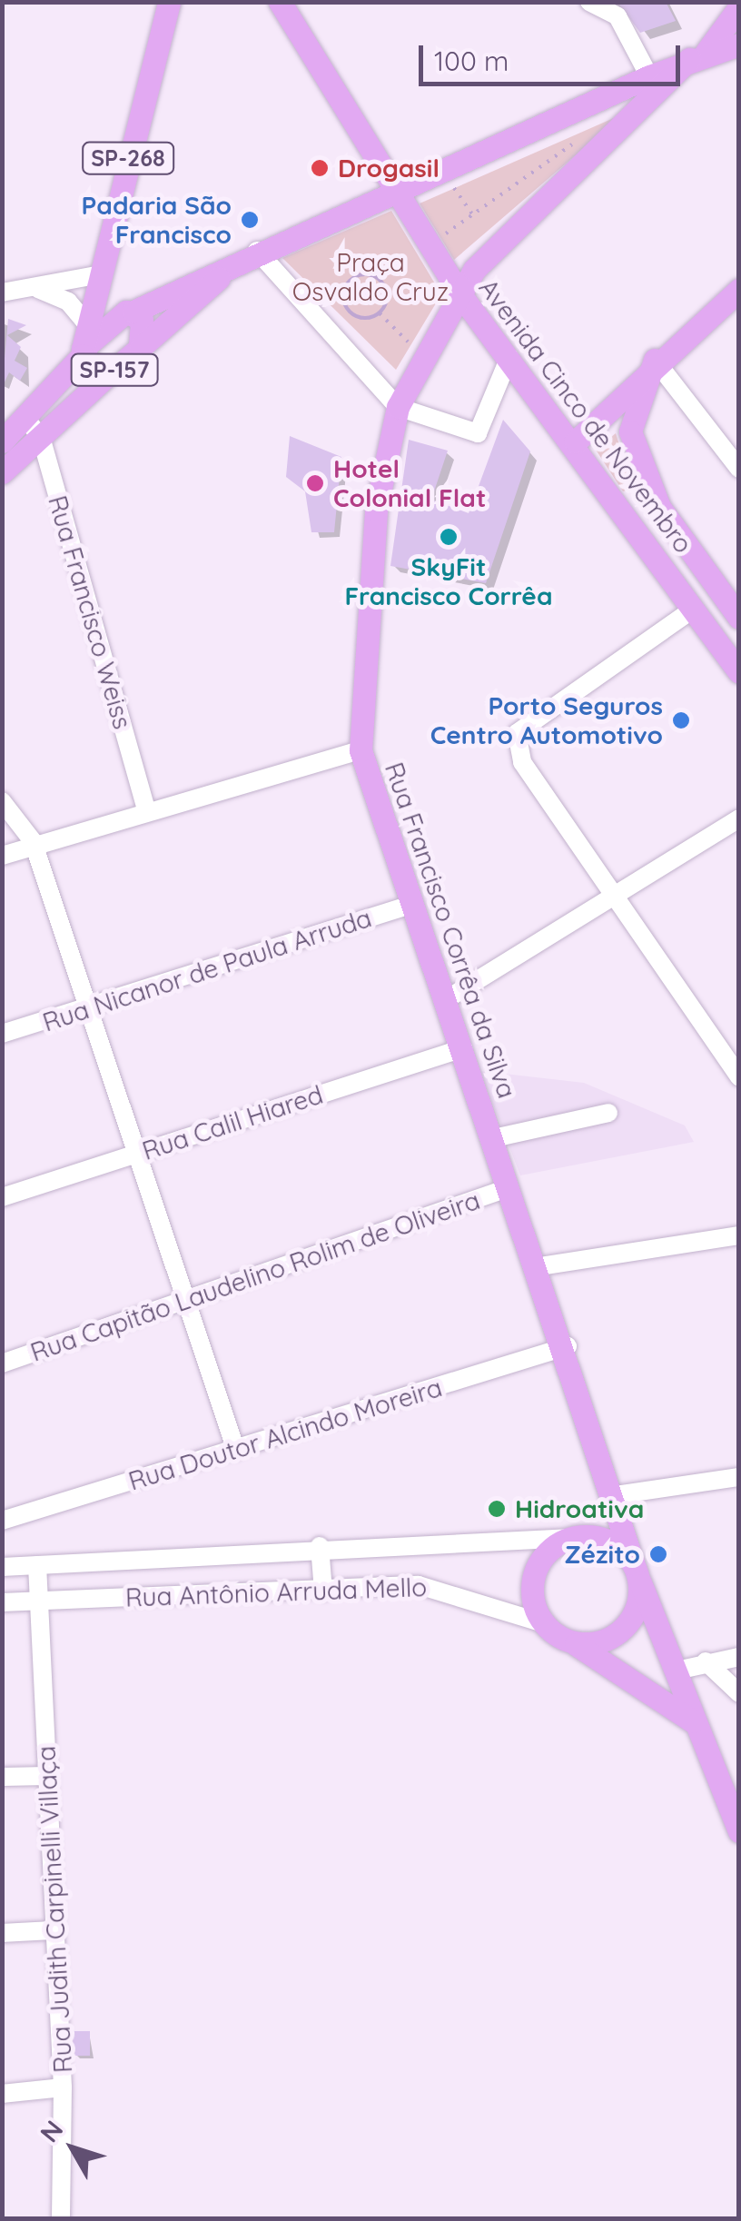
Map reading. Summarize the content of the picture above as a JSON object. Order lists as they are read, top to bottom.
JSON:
{
  "streets": {
    "main road": [
      "SP-268",
      "SP-157",
      "Avenida Cinco de Novembro",
      "Rua Francisco Corrêa da Silva"
    ],
    "street": [
      "Rua Francisco Weiss",
      "Rua Nicanor de Paula Arruda",
      "Rua Calil Hiared",
      "Rua Capitão Laudelino Rolim de Oliveira",
      "Rua Doutor Alcindo Moreira",
      "Rua Antônio Arruda Mello",
      "Rua Judith Carpinelli Villaça"
    ]
  },
  "crossings": [
    ["SP-268", "SP-157"],
    ["SP-157", "Rua Francisco Weiss"],
    ["Avenida Cinco de Novembro", "Rua Francisco Corrêa da Silva"],
    ["Rua Francisco Corrêa da Silva", "Rua Nicanor de Paula Arruda"],
    ["Rua Francisco Corrêa da Silva", "Rua Calil Hiared"],
    ["Rua Francisco Corrêa da Silva", "Rua Capitão Laudelino Rolim de Oliveira"],
    ["Rua Francisco Corrêa da Silva", "Rua Doutor Alcindo Moreira"],
    ["Rua Francisco Corrêa da Silva", "Rua Antônio Arruda Mello"],
    ["Rua Antônio Arruda Mello", "Rua Judith Carpinelli Villaça"]
  ],
  "parks": ["Praça Osvaldo Cruz"],
  "places": [
    "Drogasil",
    "Padaria São Francisco",
    "Hotel Colonial Flat",
    "SkyFit Francisco Corrêa",
    "Porto Seguros Centro Automotivo",
    "Hidroativa",
    "Zézito"
  ],
  "scale_bar": "100 m",
  "north": "top left"
}
